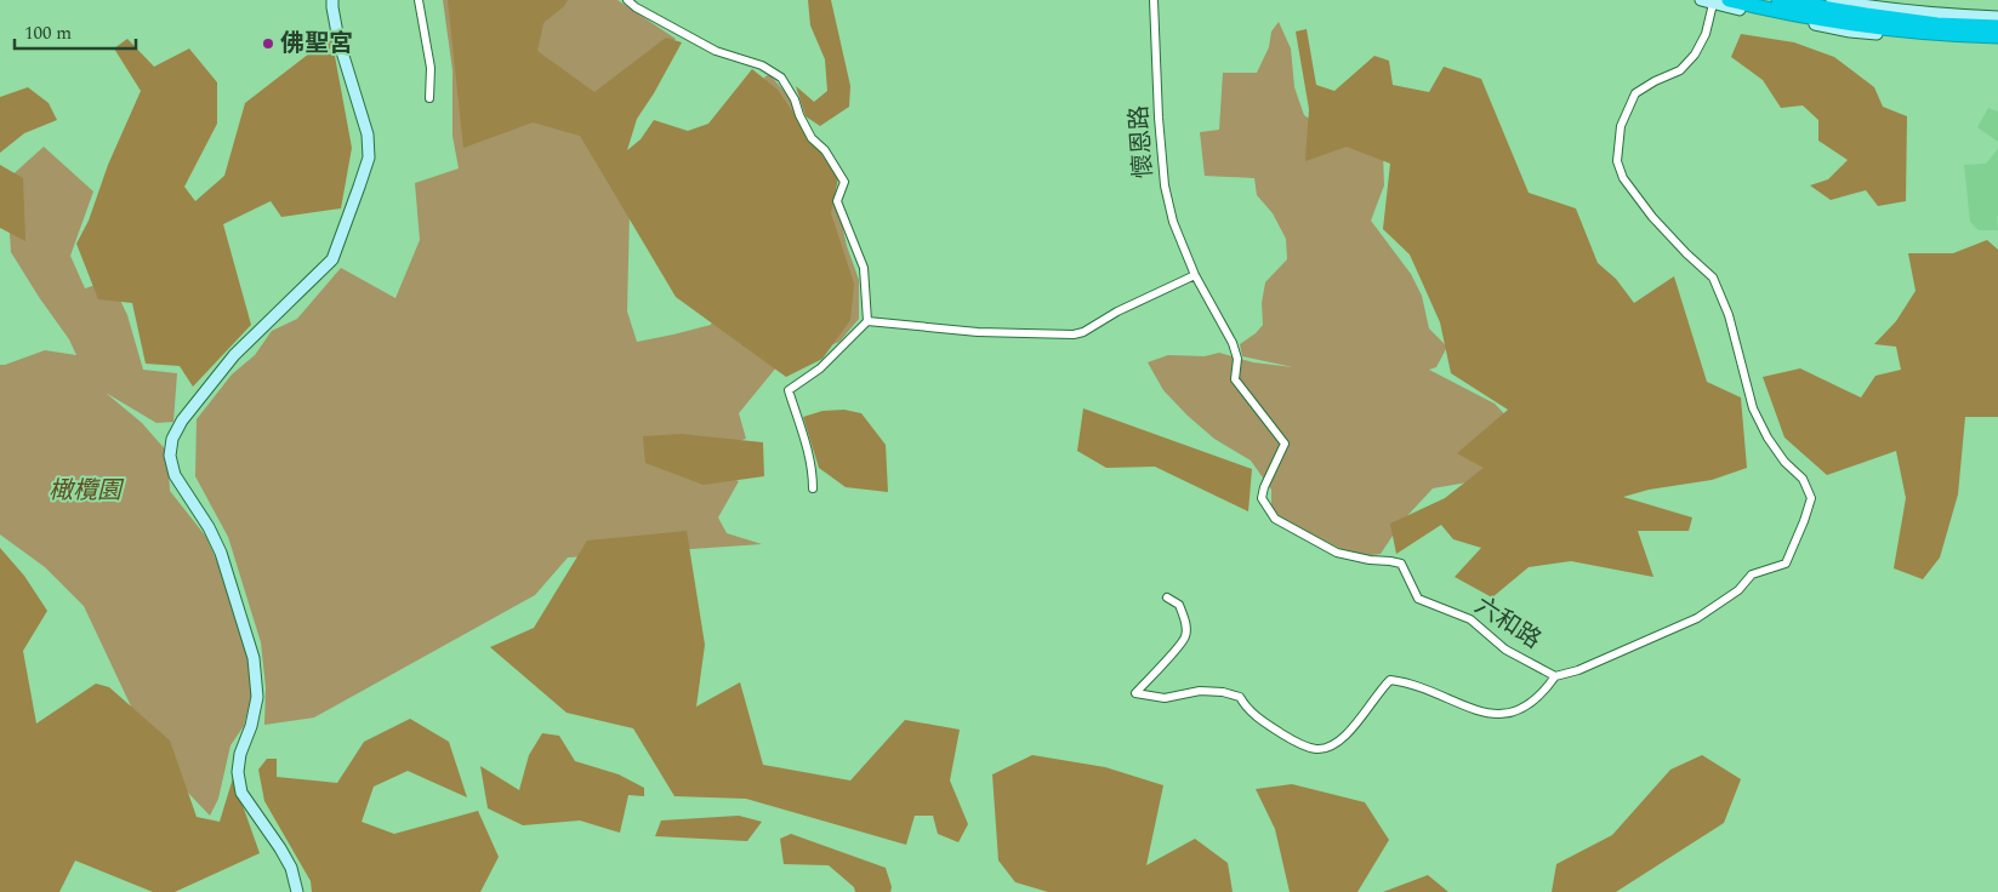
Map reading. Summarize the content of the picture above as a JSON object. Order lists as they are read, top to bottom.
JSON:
{
  "streets": {
    "street": ["懷恩路", "六和路"]
  },
  "crossings": [
    ["懷恩路", "六和路"]
  ],
  "parks": ["橄欖園"],
  "places": ["佛聖宮"],
  "scale_bar": "100 m"
}
